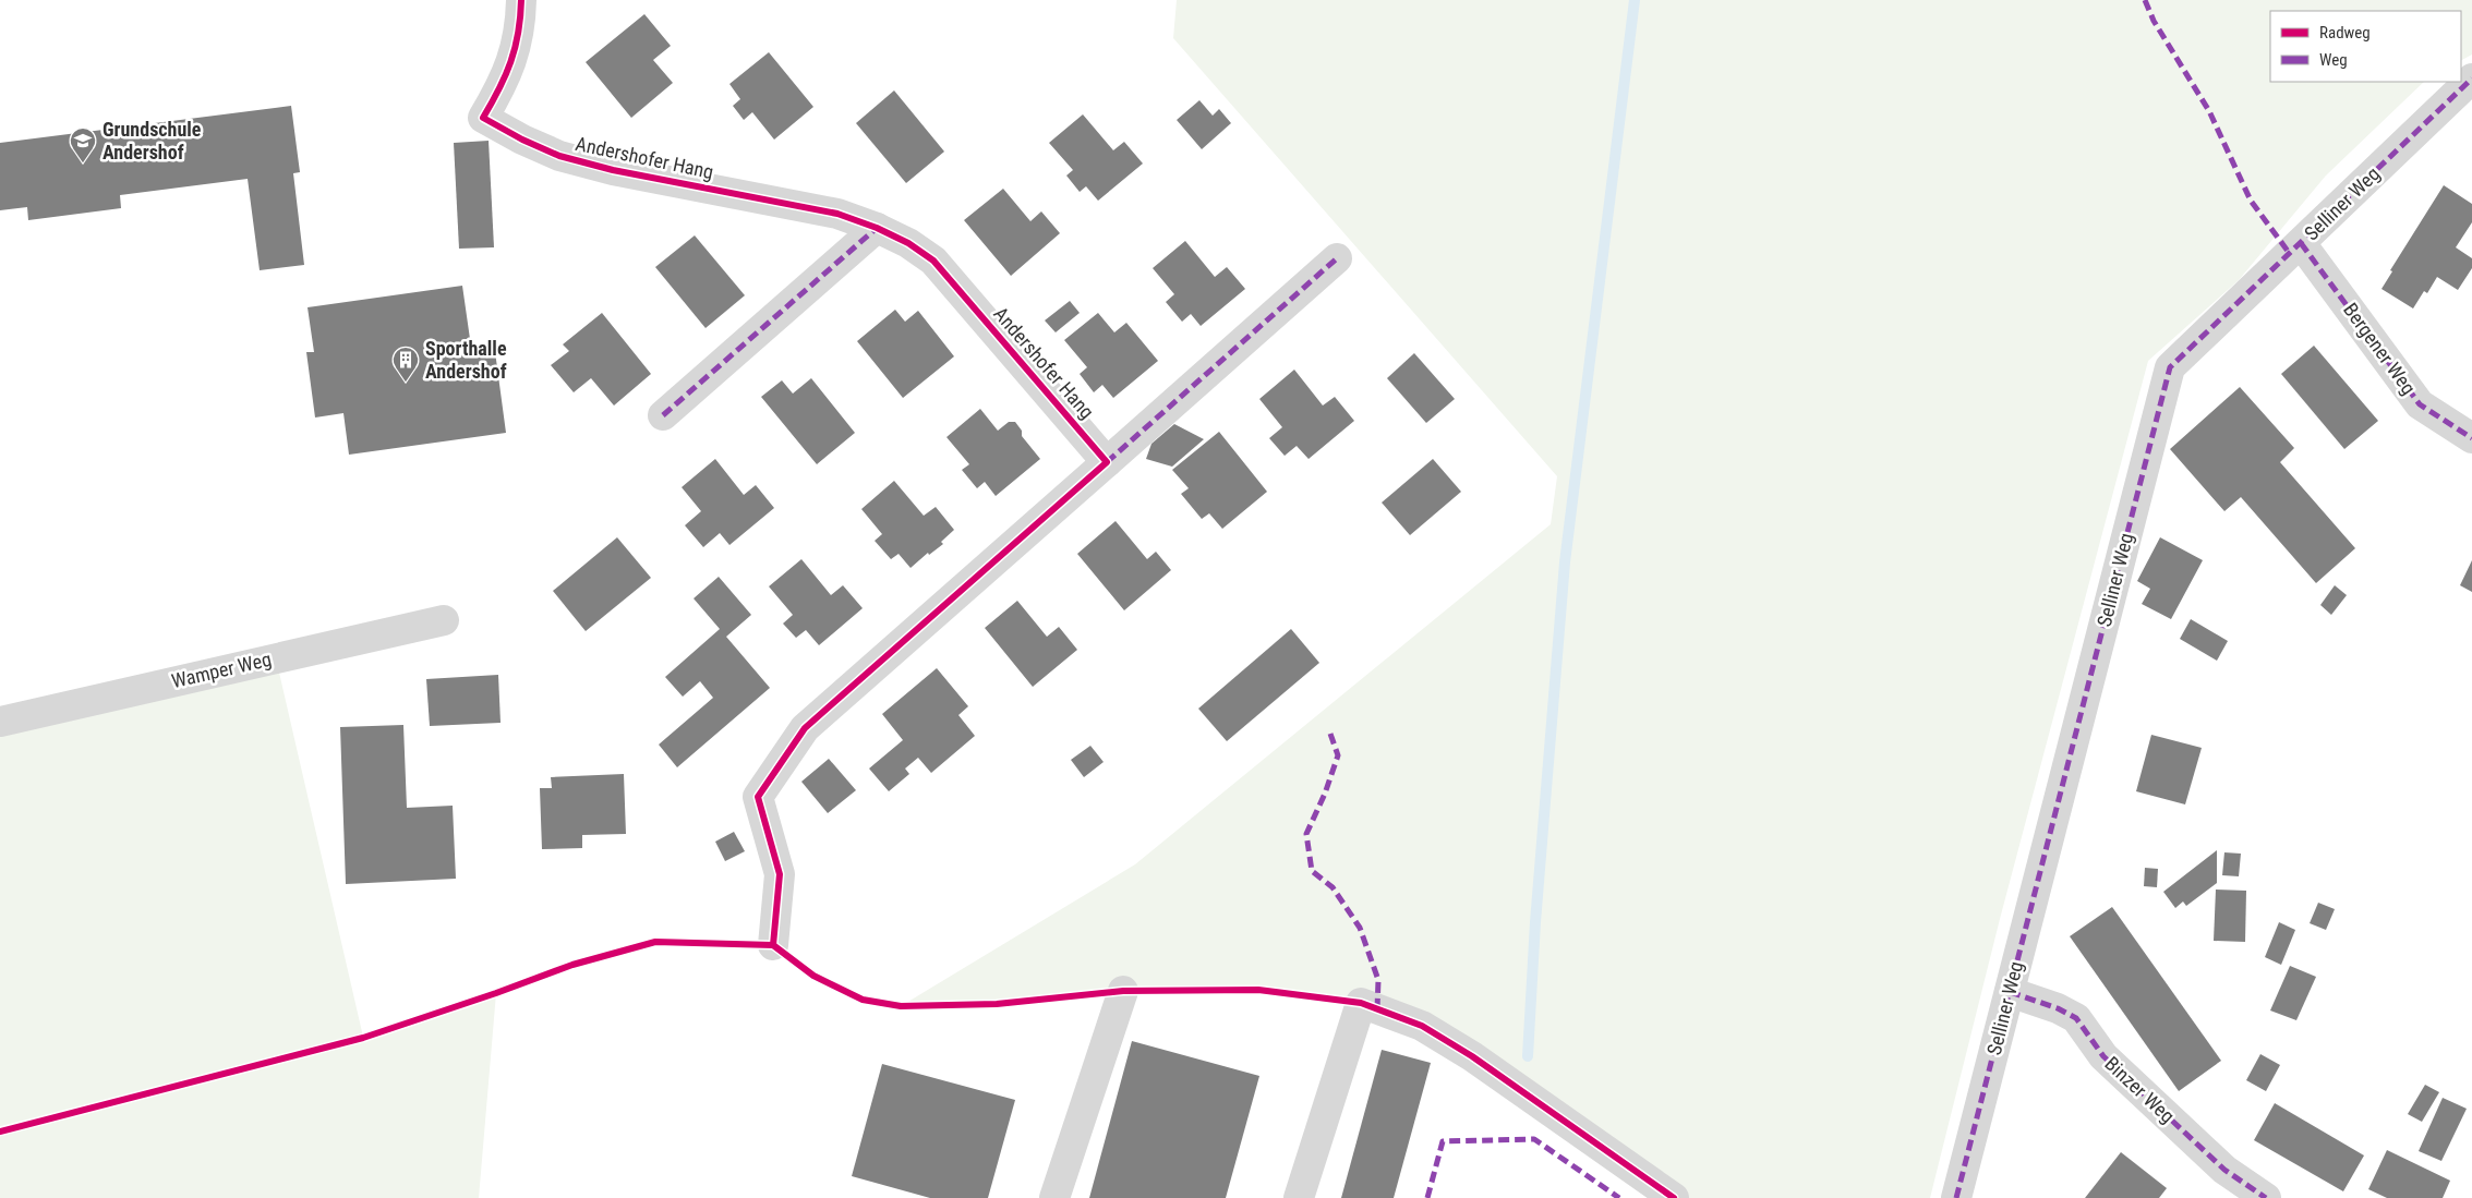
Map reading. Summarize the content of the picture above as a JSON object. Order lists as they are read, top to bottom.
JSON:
{
  "streets": {
    "street": [
      "Andershofer Hang",
      "Selliner Weg",
      "Bergener Weg",
      "Wamper Weg",
      "Binzer Weg"
    ]
  },
  "crossings": [
    ["Selliner Weg", "Bergener Weg"],
    ["Selliner Weg", "Binzer Weg"]
  ],
  "places": {
    "school or university": ["Grundschule Andershof"],
    "building": ["Sporthalle Andershof"]
  },
  "legend": ["Radweg", "Weg"]
}
